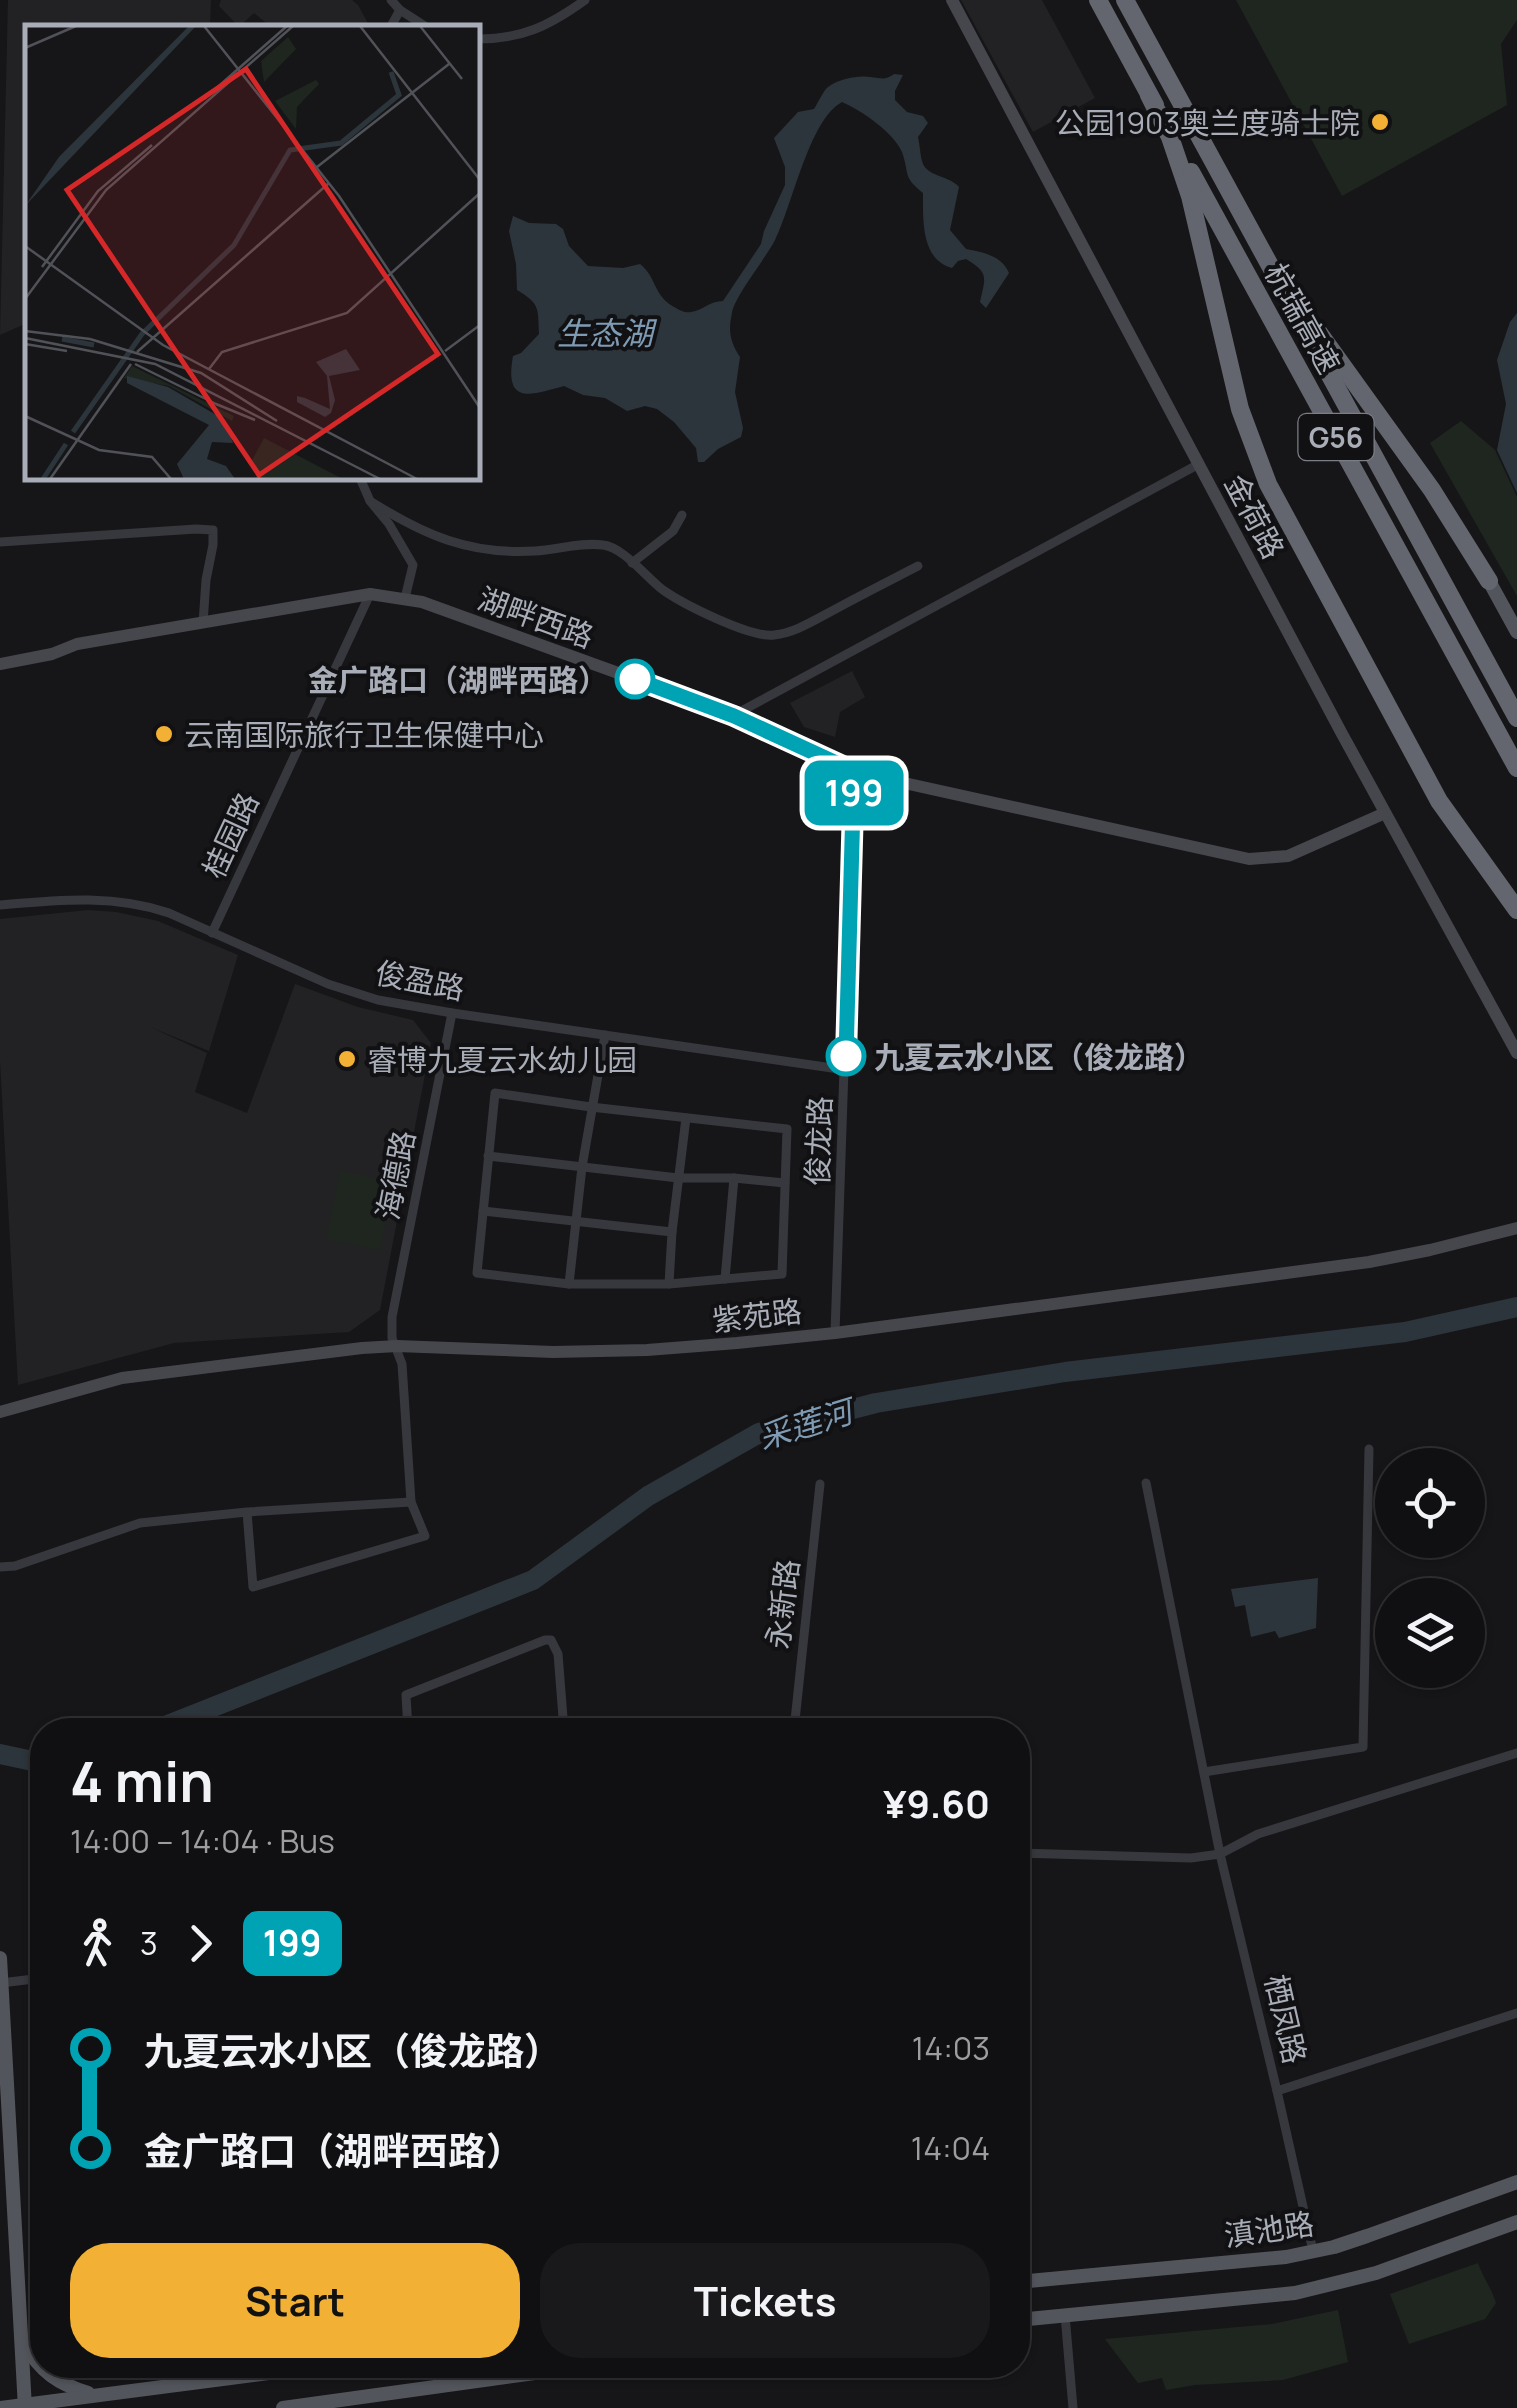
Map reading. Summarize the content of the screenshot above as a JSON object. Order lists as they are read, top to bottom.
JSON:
{
  "streets": {
    "highway": ["杭瑞高速", "G56"],
    "main road": ["滇池路"],
    "street": [
      "金荷路",
      "湖畔西路",
      "桂园路",
      "俊盈路",
      "俊龙路",
      "海德路",
      "紫苑路",
      "永新路",
      "栖凤路"
    ]
  },
  "crossings": [
    ["金荷路", "湖畔西路"],
    ["湖畔西路", "桂园路"],
    ["湖畔西路", "俊龙路"],
    ["桂园路", "俊盈路"],
    ["俊盈路", "俊龙路"],
    ["俊盈路", "海德路"],
    ["俊龙路", "紫苑路"],
    ["海德路", "紫苑路"],
    ["栖凤路", "滇池路"]
  ],
  "water": ["生态湖", "采莲河"],
  "places": [
    "公园1903奥兰度骑士院",
    "金广路口（湖畔西路）",
    "云南国际旅行卫生保健中心",
    "九夏云水小区（俊龙路）",
    "睿博九夏云水幼儿园"
  ],
  "lines": ["bus line 199"],
  "page": {
    "on_map": "199",
    "heading": ["4 min", "14:00 – 14:04 · Bus", "¥9.60"],
    "legs": ["3", "199"],
    "list": [
      {
        "name": "九夏云水小区（俊龙路）",
        "value": "14:03"
      },
      {
        "name": "金广路口（湖畔西路）",
        "value": "14:04"
      }
    ],
    "buttons": ["Start", "Tickets"]
  }
}
